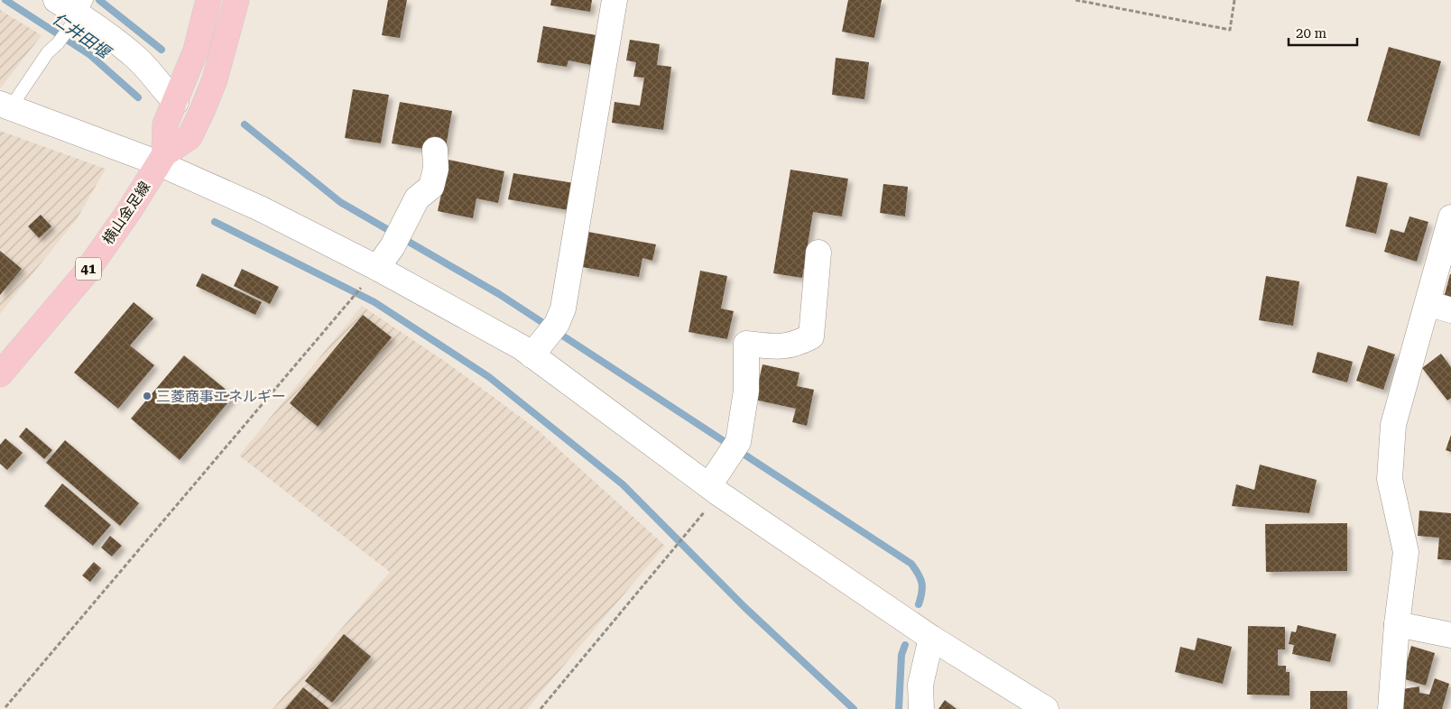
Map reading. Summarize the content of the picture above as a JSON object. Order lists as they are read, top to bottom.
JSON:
{
  "streets": {
    "main road": ["横山金足線", "41"]
  },
  "water": ["仁井田堰"],
  "places": ["三菱商事エネルギー"],
  "scale_bar": "20 m"
}
